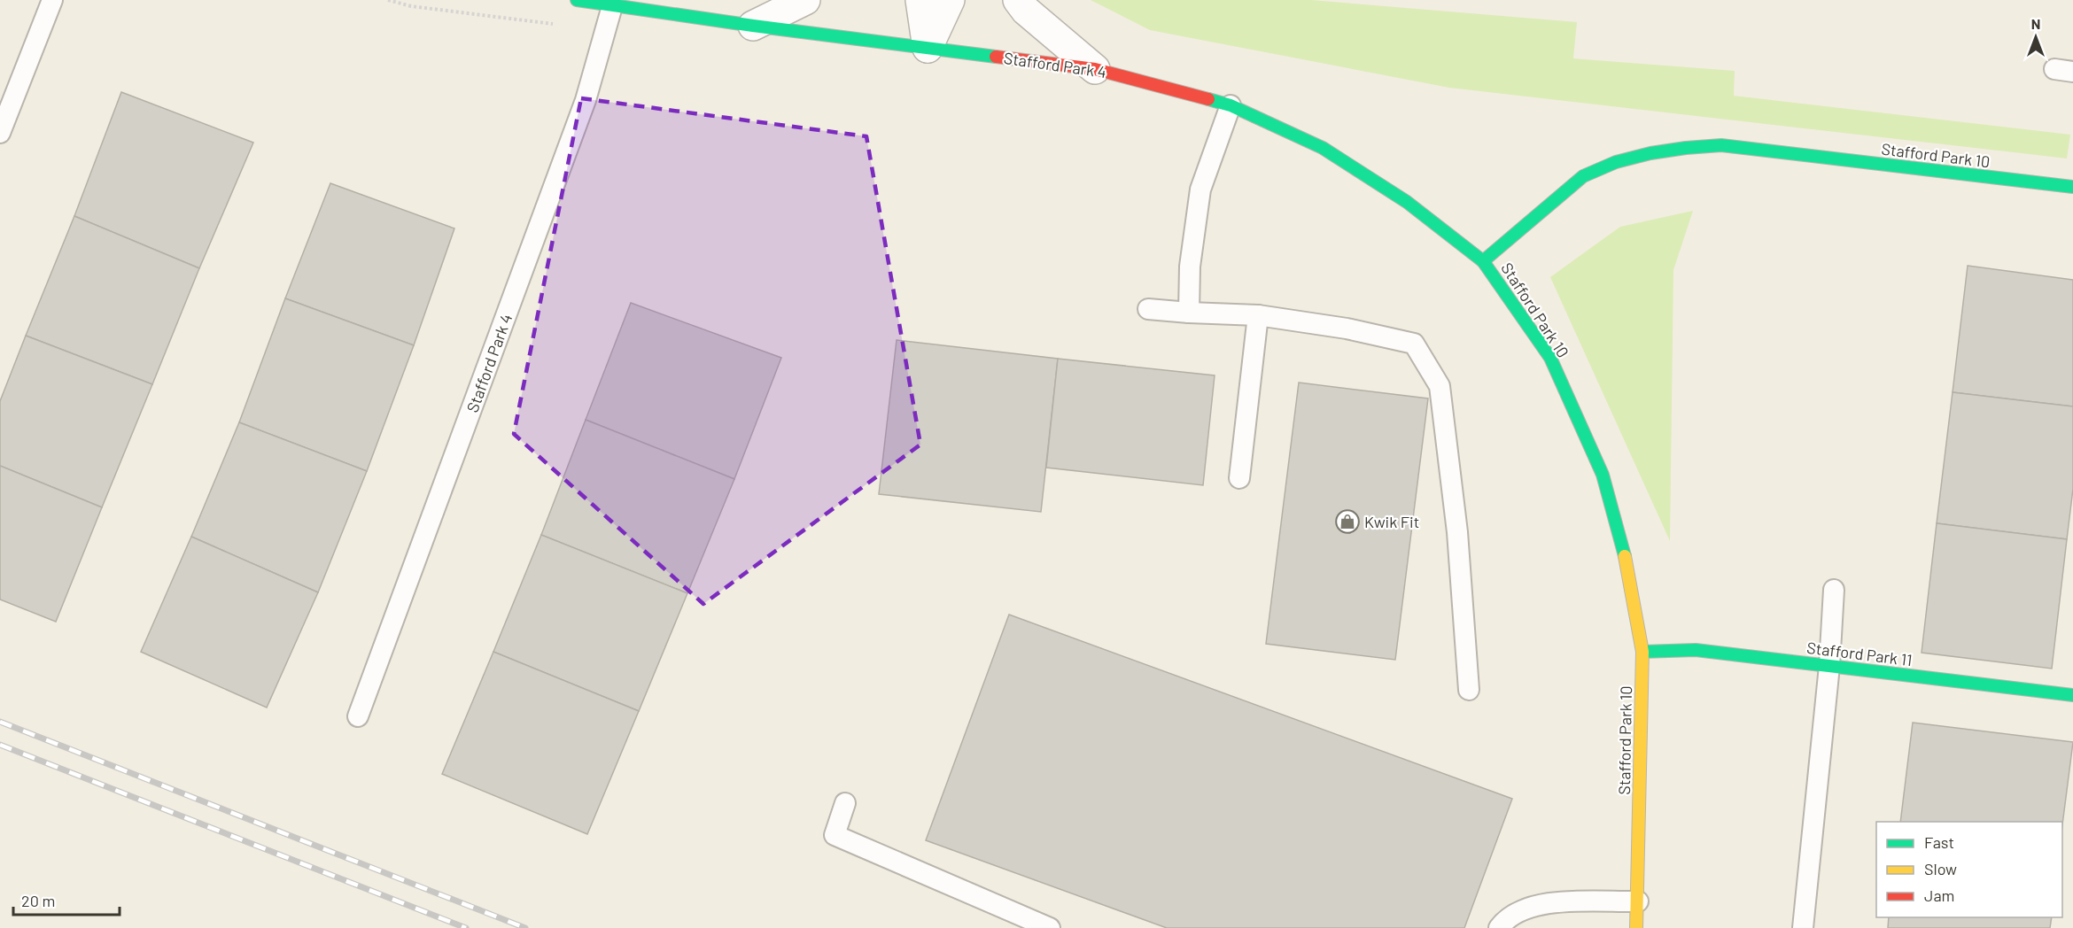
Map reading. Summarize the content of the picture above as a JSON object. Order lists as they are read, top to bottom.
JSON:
{
  "streets": {
    "street": ["Stafford Park 4", "Stafford Park 10", "Stafford Park 11"]
  },
  "crossings": [
    ["Stafford Park 4", "Stafford Park 10"],
    ["Stafford Park 10", "Stafford Park 11"]
  ],
  "places": {
    "shop": ["Kwik Fit"]
  },
  "legend": ["Fast", "Slow", "Jam"],
  "scale_bar": "20 m",
  "north": "top"
}
